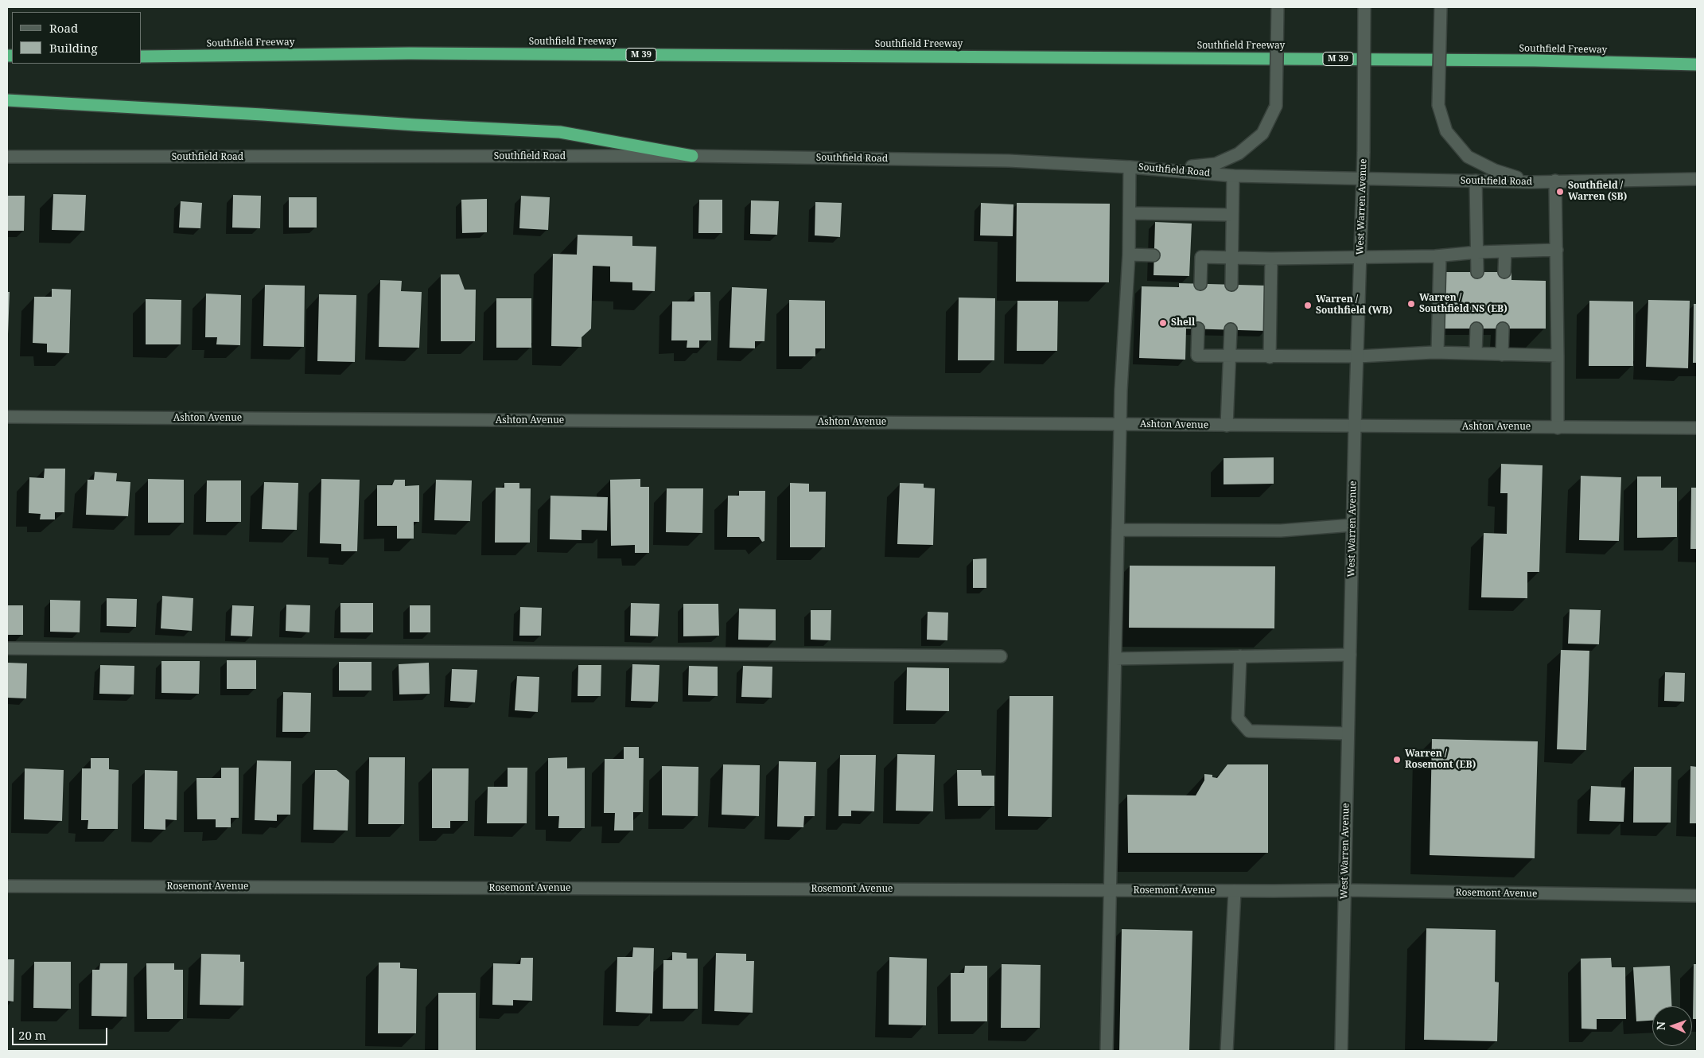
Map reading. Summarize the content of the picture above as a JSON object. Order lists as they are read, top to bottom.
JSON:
{
  "streets": {
    "highway": ["Southfield Freeway", "M 39"],
    "street": [
      "Southfield Road",
      "West Warren Avenue",
      "Ashton Avenue",
      "Rosemont Avenue"
    ]
  },
  "crossings": [
    ["Southfield Road", "West Warren Avenue"],
    ["West Warren Avenue", "Ashton Avenue"],
    ["West Warren Avenue", "Rosemont Avenue"]
  ],
  "places": [
    "Southfield / Warren (SB)",
    "Warren / Southfield NS (EB)",
    "Warren / Southfield (WB)",
    "Shell",
    "Warren / Rosemont (EB)"
  ],
  "legend": ["Road", "Building"],
  "scale_bar": "20 m",
  "north": "left"
}
